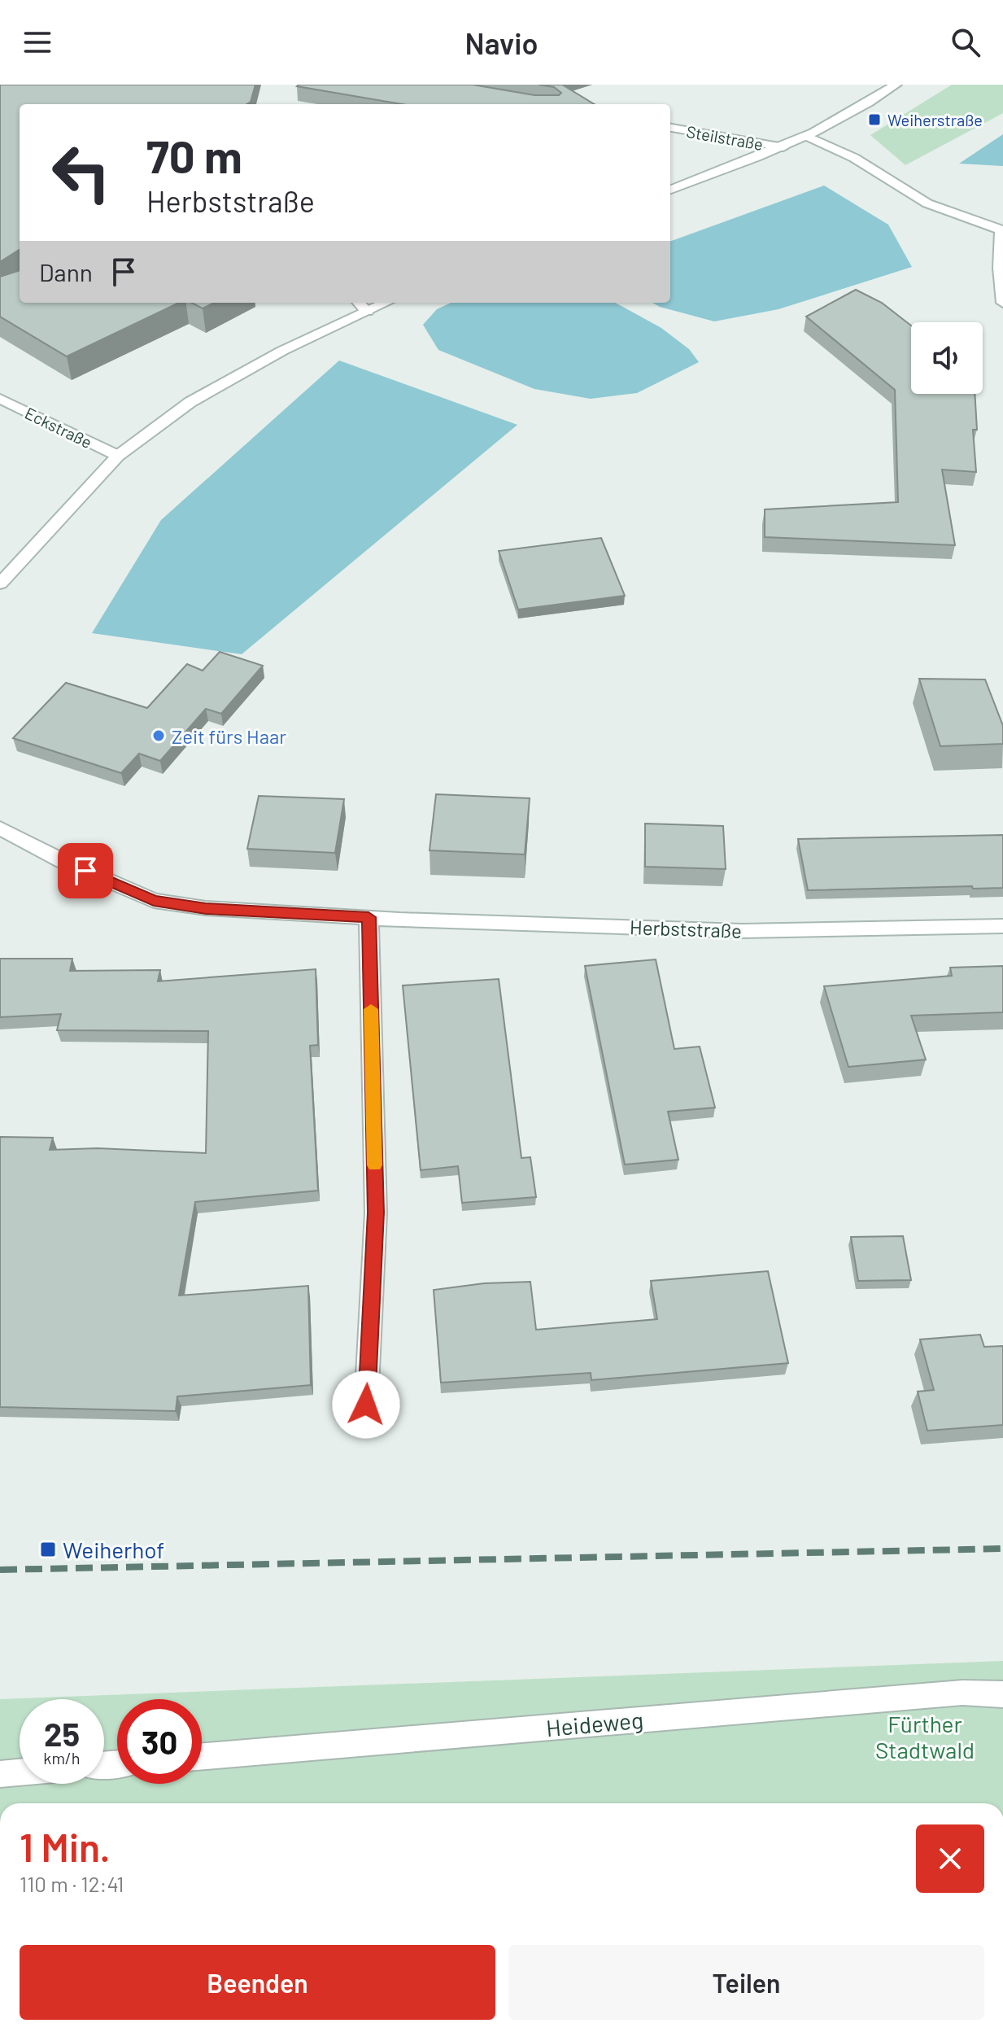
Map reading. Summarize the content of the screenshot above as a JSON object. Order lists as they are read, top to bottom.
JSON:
{
  "streets": {
    "street": [
      "Steilstraße",
      "Eckstraße",
      "Herbststraße",
      "Heideweg"
    ]
  },
  "parks": ["Fürther Stadtwald"],
  "places": {
    "transit": ["Weiherstraße", "Weiherhof"],
    "other": ["Zeit fürs Haar"]
  },
  "page": {
    "header": "Navio",
    "turn": ["70 m", "Herbststraße"],
    "then": "Dann",
    "speed": "25 km/h",
    "limit": "30",
    "heading": ["1 Min.", "110 m · 12:41"],
    "buttons": ["Beenden", "Teilen"]
  }
}
